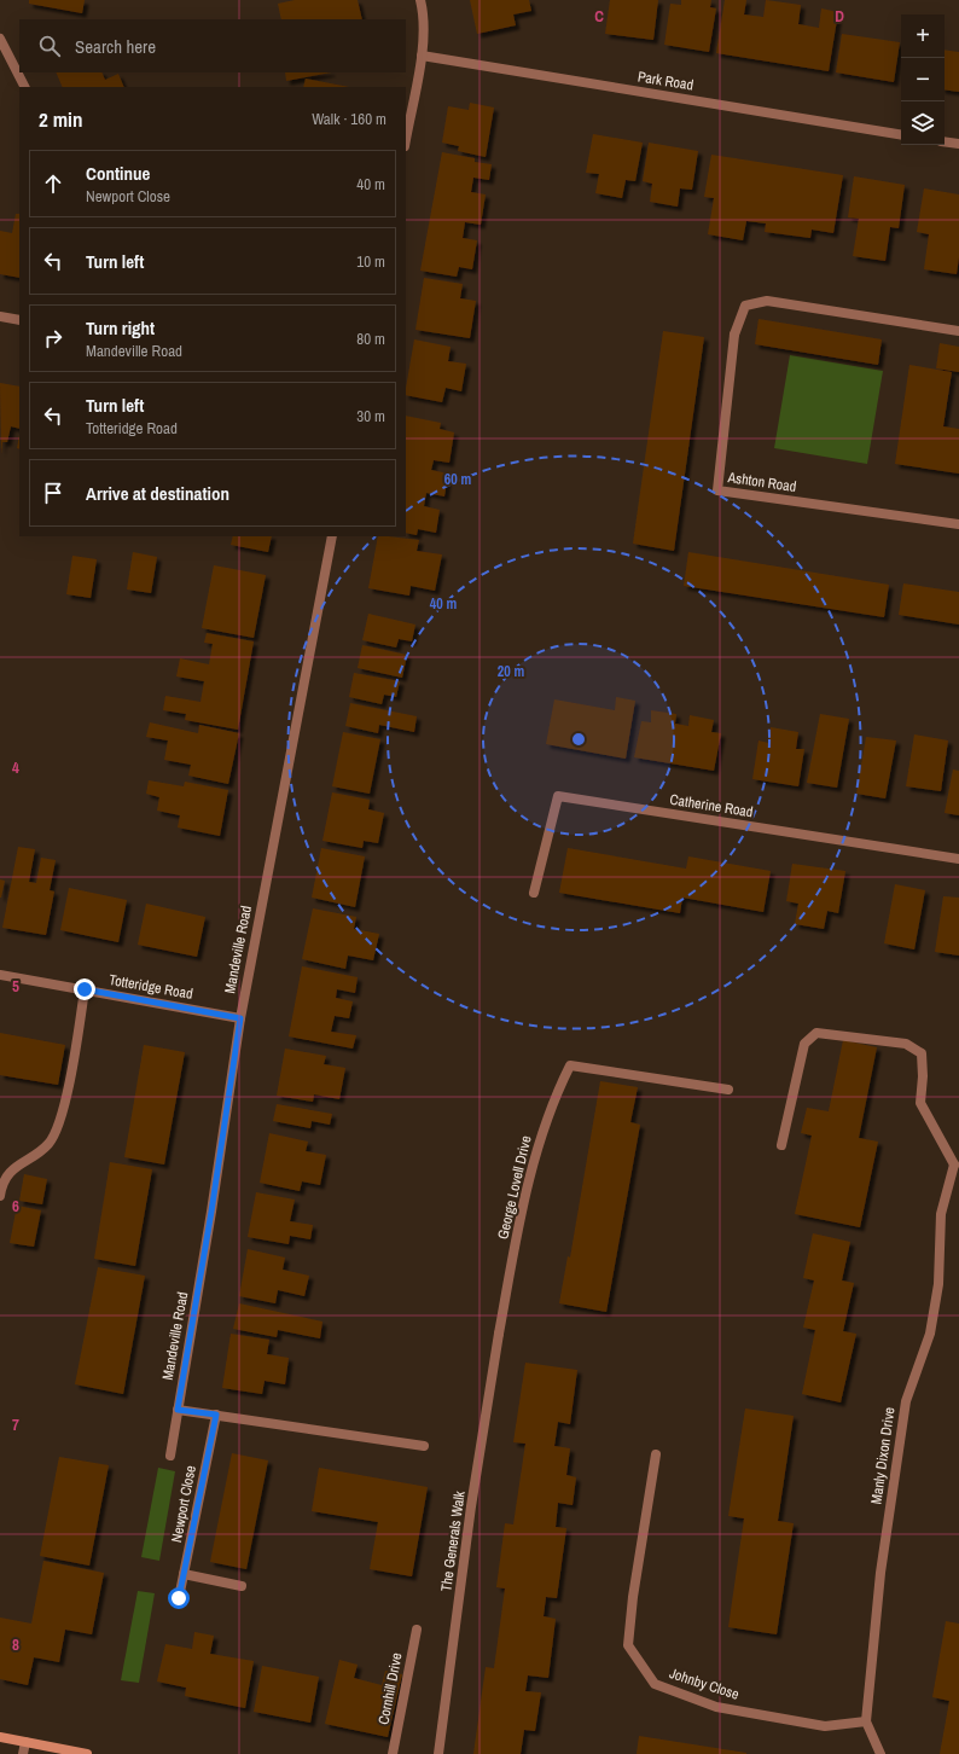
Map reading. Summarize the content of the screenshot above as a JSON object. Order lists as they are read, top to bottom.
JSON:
{
  "streets": {
    "street": [
      "Park Road",
      "Ashton Road",
      "Catherine Road",
      "Mandeville Road",
      "Totteridge Road",
      "George Lovell Drive",
      "Manly Dixon Drive",
      "Newport Close",
      "The Generals Walk",
      "Johnby Close",
      "Cornhill Drive"
    ]
  },
  "crossings": [
    ["Mandeville Road", "Totteridge Road"],
    ["George Lovell Drive", "The Generals Walk"],
    ["Manly Dixon Drive", "Johnby Close"]
  ],
  "page": {
    "map_buttons": ["+", "−"],
    "search": "Search here",
    "heading": ["2 min", "Walk · 160 m"],
    "list": [
      ["Continue", "Newport Close", "40 m"],
      ["Turn left", "10 m"],
      ["Turn right", "Mandeville Road", "80 m"],
      ["Turn left", "Totteridge Road", "30 m"],
      "Arrive at destination"
    ]
  },
  "grid": {
    "columns": ["C", "D"],
    "rows": [
      "4",
      "5",
      "6",
      "7",
      "8"
    ]
  },
  "rings": ["60 m", "40 m", "20 m"]
}
